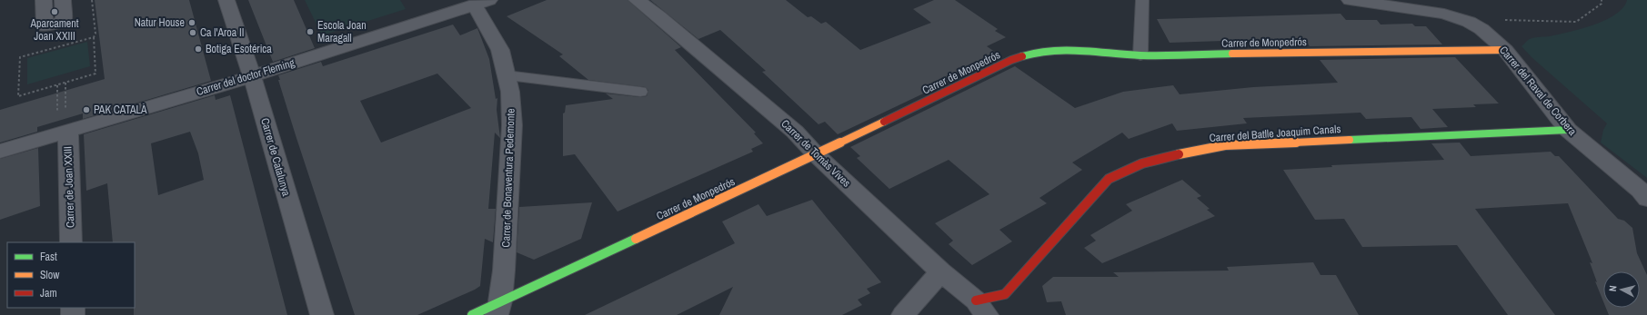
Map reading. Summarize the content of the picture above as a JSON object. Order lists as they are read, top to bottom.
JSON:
{
  "streets": {
    "street": [
      "Carrer de Monpedrós",
      "Carrer del doctor Fleming",
      "Carrer del Raval de Corbera",
      "Carrer del Batlle Joaquim Canals",
      "Carrer de Tomàs Vives",
      "Carrer de Catalunya",
      "Carrer de Bonaventura Pedemonte",
      "Carrer de Joan XXIII"
    ]
  },
  "crossings": [
    ["Carrer de Monpedrós", "Carrer del Raval de Corbera"],
    ["Carrer de Monpedrós", "Carrer de Tomàs Vives"],
    ["Carrer de Monpedrós", "Carrer de Bonaventura Pedemonte"],
    ["Carrer del doctor Fleming", "Carrer de Catalunya"],
    ["Carrer del doctor Fleming", "Carrer de Bonaventura Pedemonte"],
    ["Carrer del doctor Fleming", "Carrer de Joan XXIII"],
    ["Carrer del Raval de Corbera", "Carrer del Batlle Joaquim Canals"],
    ["Carrer del Batlle Joaquim Canals", "Carrer de Tomàs Vives"]
  ],
  "places": [
    "Aparcament Joan XXIII",
    "Natur House",
    "Escola Joan Maragall",
    "Ca l'Aroa II",
    "Botiga Esotérica",
    "PAK CATALÀ"
  ],
  "legend": ["Fast", "Slow", "Jam"],
  "north": "left"
}
